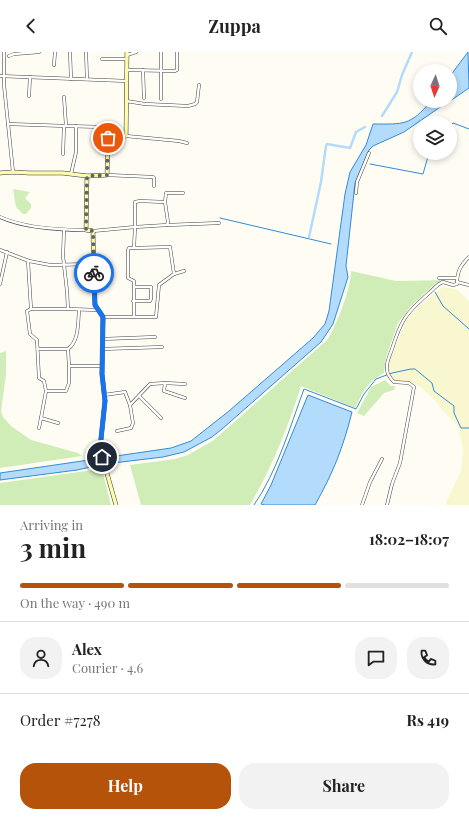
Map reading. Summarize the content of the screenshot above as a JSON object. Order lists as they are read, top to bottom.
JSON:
{
  "north": "bottom",
  "page": {
    "header": "Zuppa",
    "heading": ["3 min", "Arriving in", "18:02–18:07"],
    "panel": [
      "Alex",
      "Courier · 4.6",
      "Order #7278",
      "Rs 419"
    ],
    "bar": "On the way · 490 m",
    "buttons": ["Help", "Share"]
  }
}
